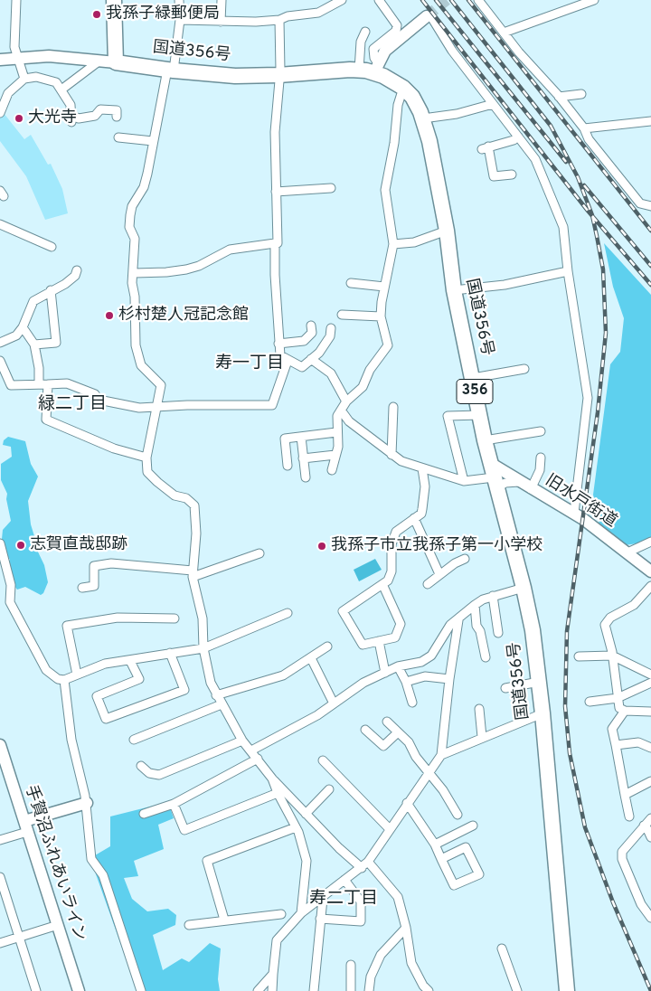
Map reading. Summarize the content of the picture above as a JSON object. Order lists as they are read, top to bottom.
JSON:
{
  "streets": {
    "highway": ["国道356号", "356"],
    "street": ["旧水戸街道", "手賀沼ふれあいライン"]
  },
  "crossings": [
    ["国道356号", "旧水戸街道"]
  ],
  "districts": ["寿一丁目", "緑二丁目", "寿二丁目"],
  "places": [
    "我孫子緑郵便局",
    "大光寺",
    "杉村楚人冠記念館",
    "志賀直哉邸跡",
    "我孫子市立我孫子第一小学校"
  ]
}
